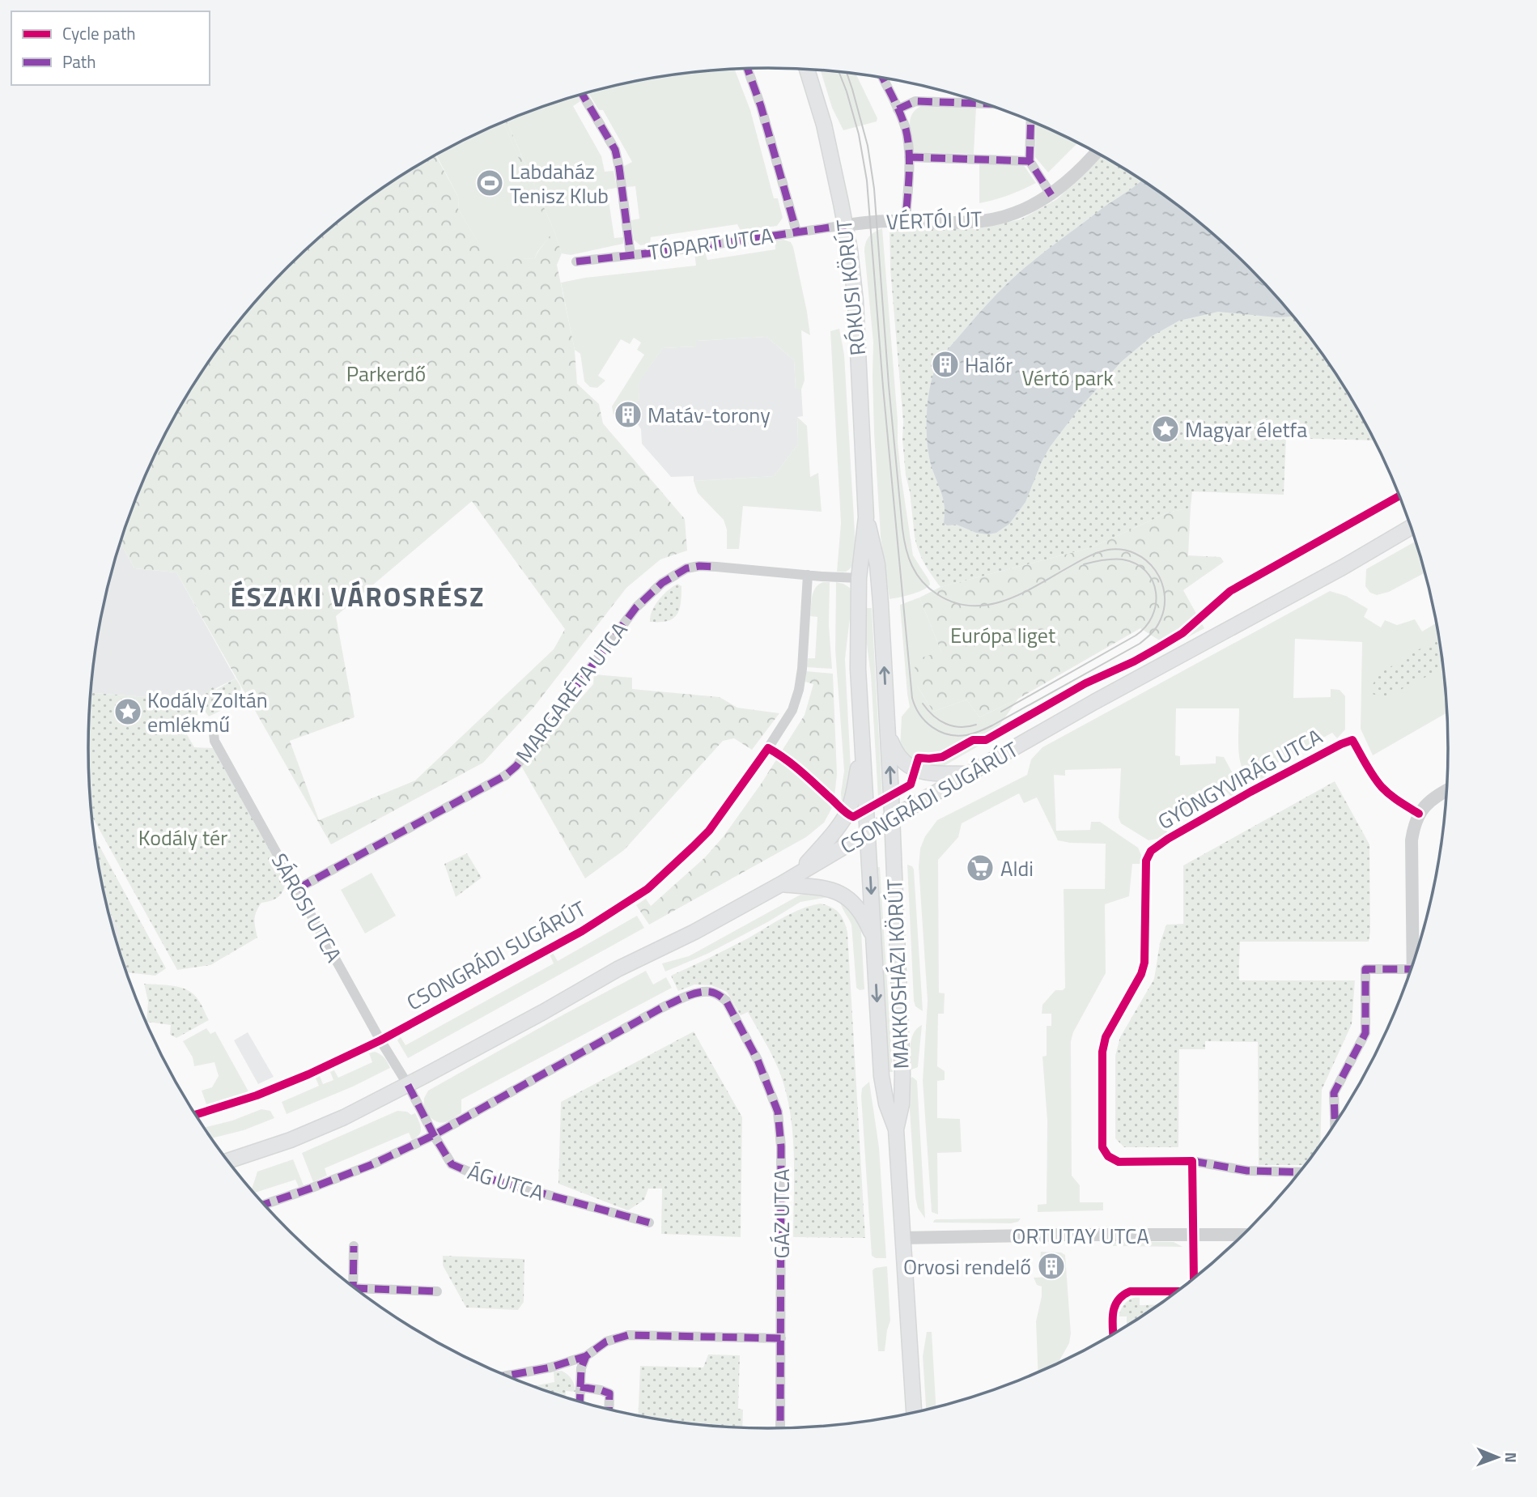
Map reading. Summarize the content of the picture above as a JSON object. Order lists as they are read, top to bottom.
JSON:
{
  "streets": {
    "main road": ["RÓKUSI KÖRÚT", "CSONGRÁDI SUGÁRÚT", "MAKKOSHÁZI KÖRÚT"],
    "street": [
      "VÉRTÓI ÚT",
      "TÓPART UTCA",
      "MARGARÉTA UTCA",
      "GYÖNGYVIRÁG UTCA",
      "SÁROSI UTCA",
      "ÁG UTCA",
      "GÁZ UTCA",
      "ORTUTAY UTCA"
    ]
  },
  "crossings": [
    ["VÉRTÓI ÚT", "TÓPART UTCA"],
    ["VÉRTÓI ÚT", "RÓKUSI KÖRÚT"],
    ["TÓPART UTCA", "RÓKUSI KÖRÚT"],
    ["RÓKUSI KÖRÚT", "MARGARÉTA UTCA"],
    ["RÓKUSI KÖRÚT", "CSONGRÁDI SUGÁRÚT"],
    ["RÓKUSI KÖRÚT", "MAKKOSHÁZI KÖRÚT"],
    ["MARGARÉTA UTCA", "CSONGRÁDI SUGÁRÚT"],
    ["MARGARÉTA UTCA", "SÁROSI UTCA"],
    ["CSONGRÁDI SUGÁRÚT", "SÁROSI UTCA"],
    ["CSONGRÁDI SUGÁRÚT", "MAKKOSHÁZI KÖRÚT"],
    ["CSONGRÁDI SUGÁRÚT", "ÁG UTCA"],
    ["SÁROSI UTCA", "ÁG UTCA"],
    ["MAKKOSHÁZI KÖRÚT", "ORTUTAY UTCA"],
    ["ÁG UTCA", "GÁZ UTCA"]
  ],
  "districts": ["ÉSZAKI VÁROSRÉSZ"],
  "parks": [
    "Parkerdő",
    "Vértó park",
    "Európa liget",
    "Kodály tér"
  ],
  "places": {
    "sports": ["Labdaház Tenisz Klub"],
    "building": ["Halőr", "Matáv-torony", "Orvosi rendelő"],
    "place": ["Magyar életfa", "Kodály Zoltán emlékmű"],
    "supermarket": ["Aldi"]
  },
  "legend": ["Cycle path", "Path"],
  "north": "right"
}
